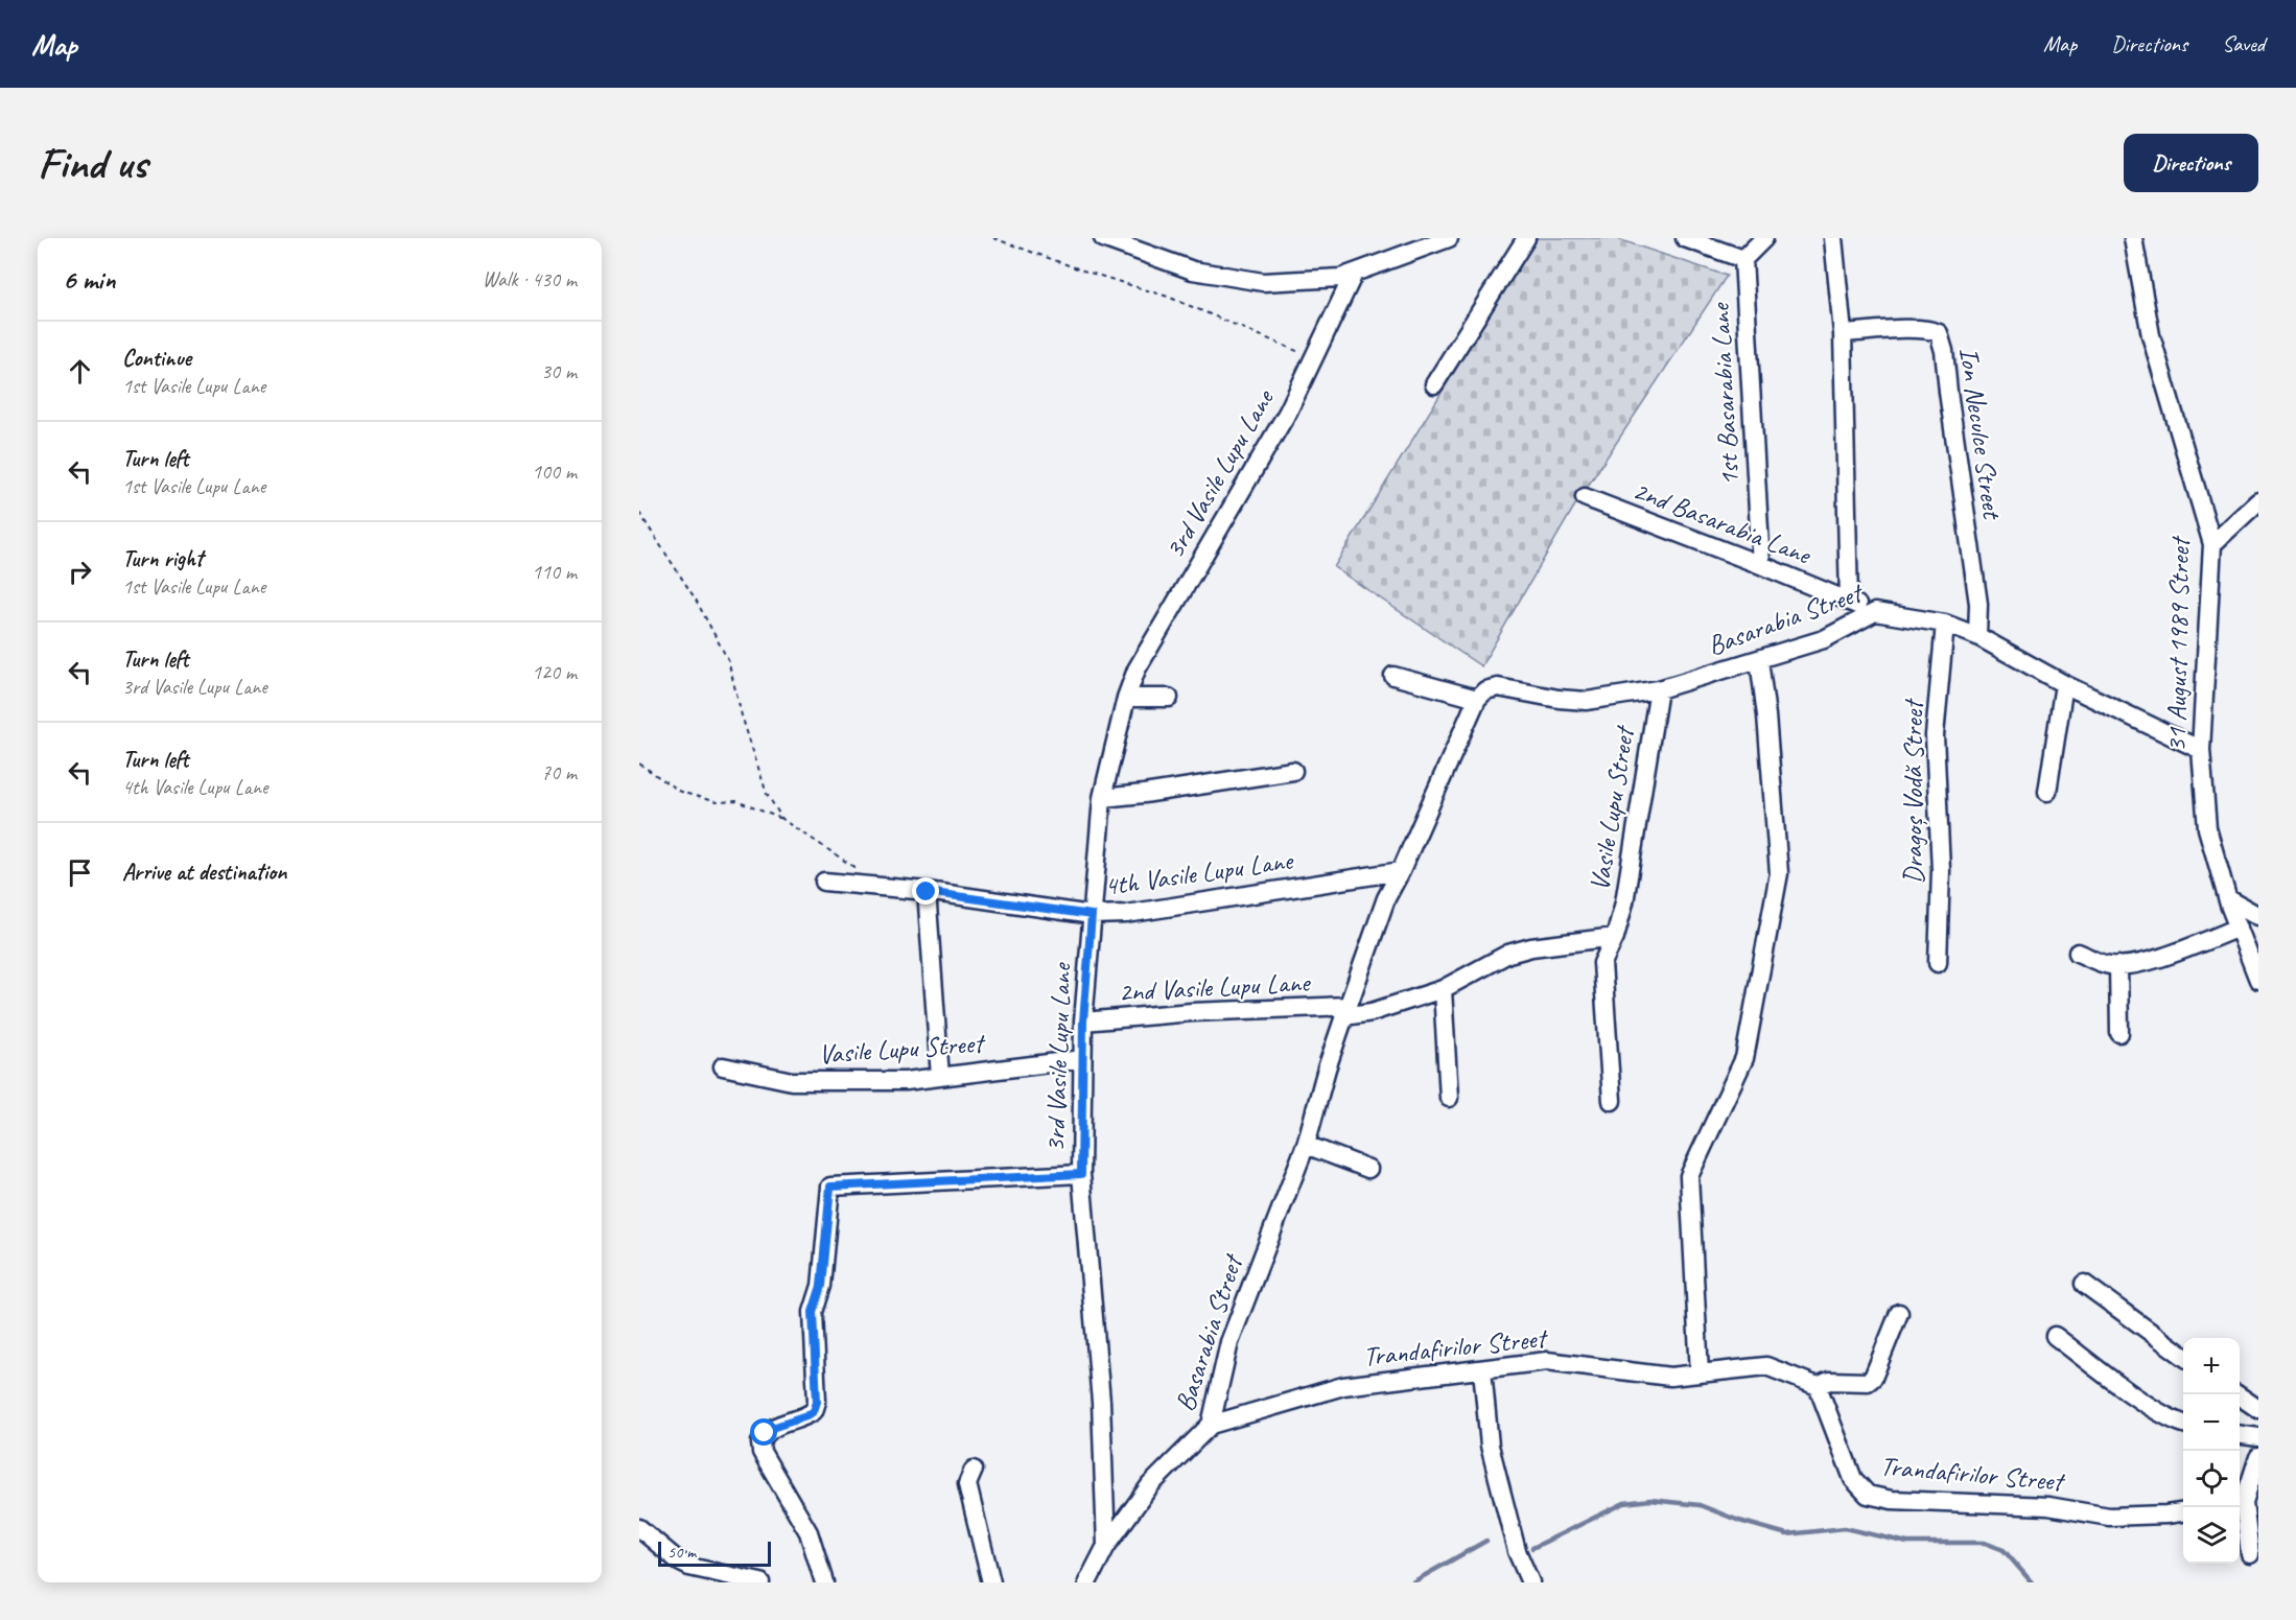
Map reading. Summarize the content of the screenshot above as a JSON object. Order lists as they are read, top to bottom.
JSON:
{
  "streets": {
    "street": [
      "1st Basarabia Lane",
      "Ion Neculce Street",
      "3rd Vasile Lupu Lane",
      "2nd Basarabia Lane",
      "Basarabia Street",
      "31 August 1989 Street",
      "Dragoș Vodă Street",
      "Vasile Lupu Street",
      "4th Vasile Lupu Lane",
      "2nd Vasile Lupu Lane",
      "Trandafirilor Street"
    ]
  },
  "crossings": [
    ["1st Basarabia Lane", "2nd Basarabia Lane"],
    ["Ion Neculce Street", "Basarabia Street"],
    ["3rd Vasile Lupu Lane", "Basarabia Street"],
    ["3rd Vasile Lupu Lane", "Vasile Lupu Street"],
    ["3rd Vasile Lupu Lane", "4th Vasile Lupu Lane"],
    ["3rd Vasile Lupu Lane", "2nd Vasile Lupu Lane"],
    ["2nd Basarabia Lane", "Basarabia Street"],
    ["Basarabia Street", "31 August 1989 Street"],
    ["Basarabia Street", "Dragoș Vodă Street"],
    ["Basarabia Street", "Vasile Lupu Street"],
    ["Basarabia Street", "4th Vasile Lupu Lane"],
    ["Basarabia Street", "2nd Vasile Lupu Lane"],
    ["Basarabia Street", "Trandafirilor Street"]
  ],
  "scale_bar": "50 m",
  "page": {
    "header": "Map",
    "nav": ["Map", "Directions", "Saved"],
    "buttons": "Directions",
    "title": "Find us",
    "heading": ["6 min", "Walk · 430 m"],
    "list": [
      ["Continue", "1st Vasile Lupu Lane", "30 m"],
      ["Turn left", "1st Vasile Lupu Lane", "100 m"],
      ["Turn right", "1st Vasile Lupu Lane", "110 m"],
      ["Turn left", "3rd Vasile Lupu Lane", "120 m"],
      ["Turn left", "4th Vasile Lupu Lane", "70 m"],
      "Arrive at destination"
    ],
    "map_buttons": ["+", "−"],
    "scale": "50 m"
  }
}
